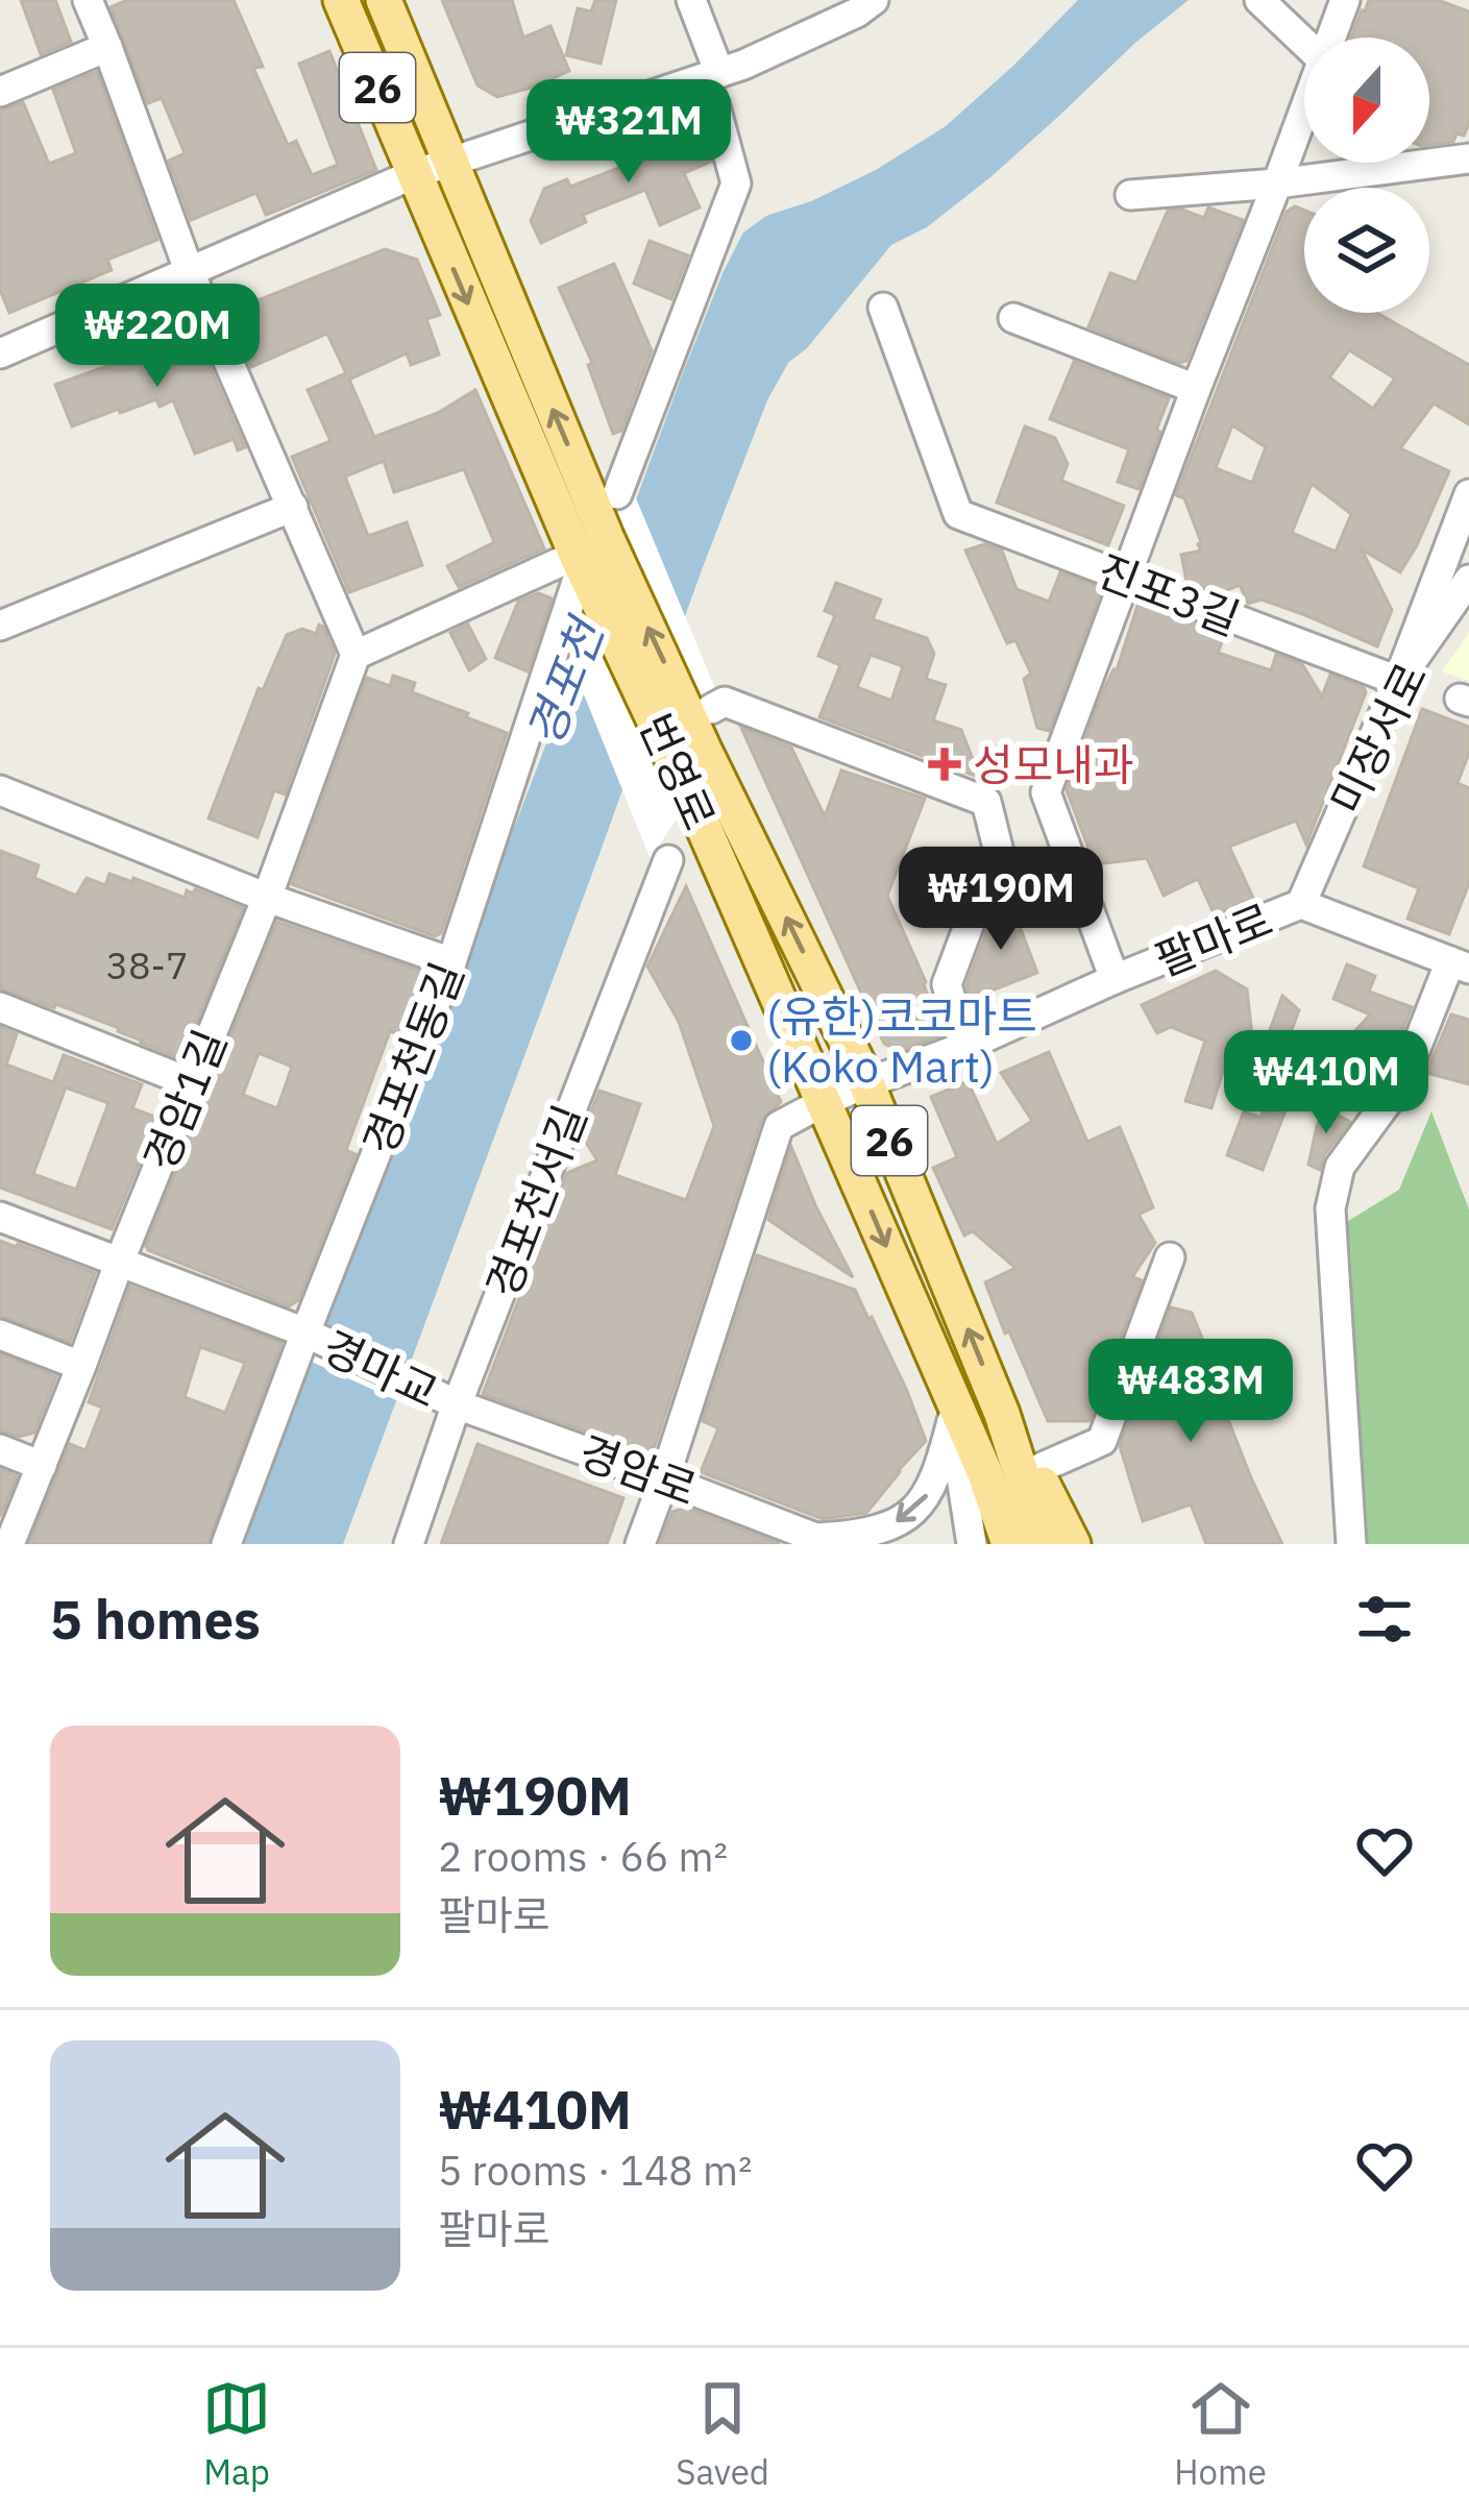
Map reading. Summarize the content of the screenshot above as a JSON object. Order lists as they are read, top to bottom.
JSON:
{
  "streets": {
    "main road": ["26", "번영로"],
    "street": [
      "진포3길",
      "미장서로",
      "팔마로",
      "경포천동길",
      "경암1길",
      "경포천서길",
      "경마교",
      "경암로"
    ]
  },
  "crossings": [
    ["진포3길", "미장서로"],
    ["미장서로", "팔마로"],
    ["번영로", "팔마로"],
    ["번영로", "경포천동길"],
    ["팔마로", "경암로"],
    ["경포천동길", "경마교"],
    ["경포천서길", "경마교"],
    ["경포천서길", "경암로"],
    ["경마교", "경암로"]
  ],
  "water": ["경포천"],
  "places": {
    "health": ["성모내과"],
    "other": ["(유한)코코마트 (Koko Mart)"]
  },
  "house_numbers": ["38-7"],
  "north": "bottom",
  "page": {
    "price": [
      "₩321M",
      "₩220M",
      "₩190M",
      "₩410M",
      "₩483M"
    ],
    "heading": "5 homes",
    "list": [
      {
        "name": "₩190M",
        "note": "2 rooms · 66 m² · 팔마로"
      },
      {
        "name": "₩410M",
        "note": "5 rooms · 148 m² · 팔마로"
      }
    ],
    "tabs": ["Map", "Saved", "Home"]
  }
}
